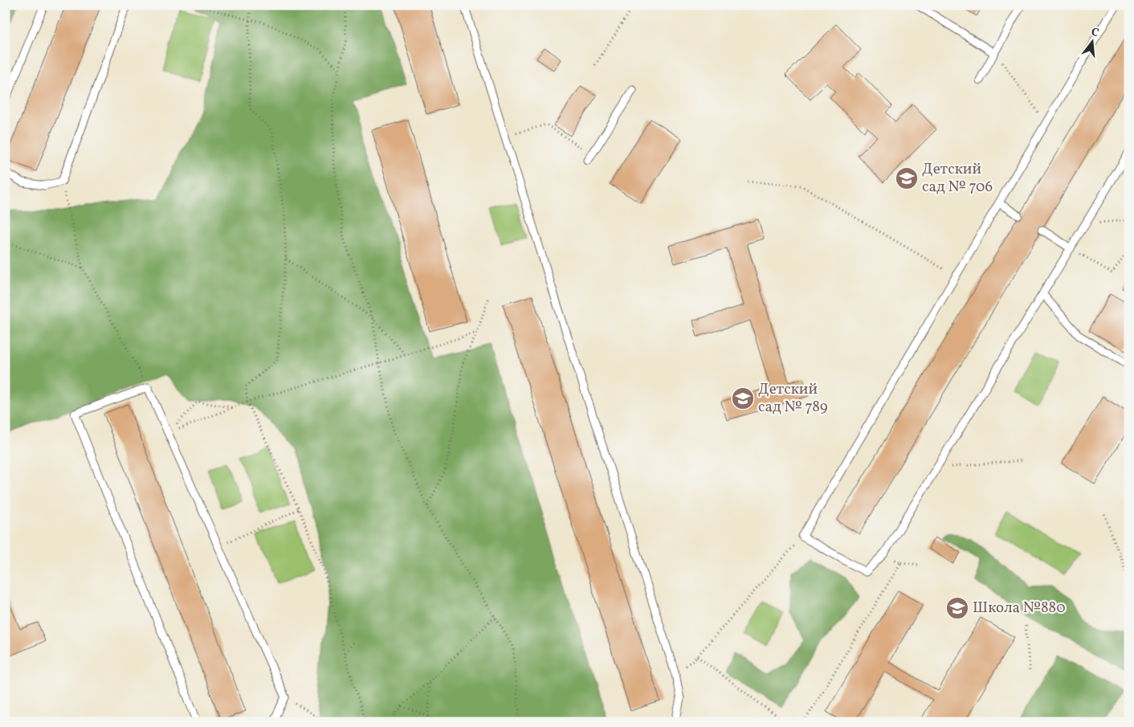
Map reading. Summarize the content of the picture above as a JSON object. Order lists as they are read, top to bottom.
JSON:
{
  "places": {
    "school or university": ["Детский сад № 706", "Детский сад № 789", "Школа №880"]
  },
  "north": "top"
}
